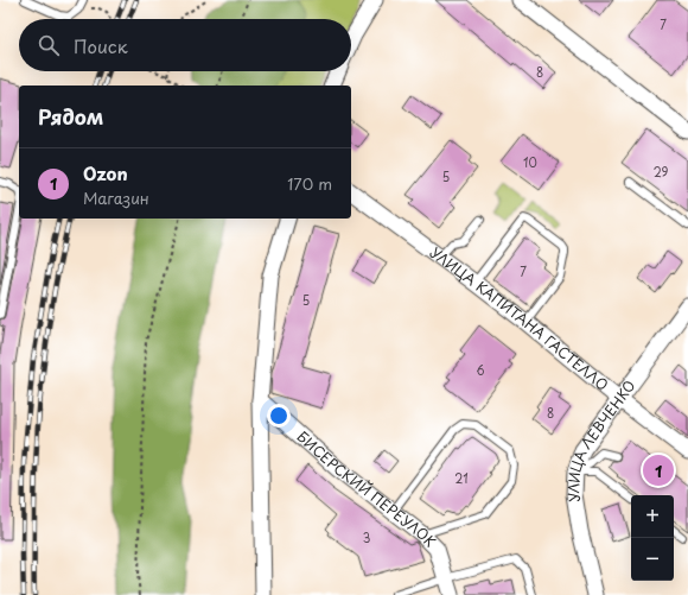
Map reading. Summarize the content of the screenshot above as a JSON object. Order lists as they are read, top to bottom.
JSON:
{
  "streets": {
    "street": ["УЛИЦА КАПИТАНА ГАСТЕЛЛО", "УЛИЦА ЛЕВЧЕНКО", "БИСЕРСКИЙ ПЕРЕУЛОК"]
  },
  "crossings": [
    ["УЛИЦА КАПИТАНА ГАСТЕЛЛО", "УЛИЦА ЛЕВЧЕНКО"]
  ],
  "house_numbers": [
    "7",
    "8",
    "10",
    "29",
    "5",
    "7",
    "5",
    "6",
    "8",
    "21",
    "3"
  ],
  "page": {
    "search": "Поиск",
    "heading": "Рядом",
    "list": [
      {
        "mark": "1",
        "name": "Ozon",
        "note": "Магазин",
        "value": "170 m"
      }
    ],
    "pins": "1",
    "map_buttons": ["+", "−"]
  }
}
